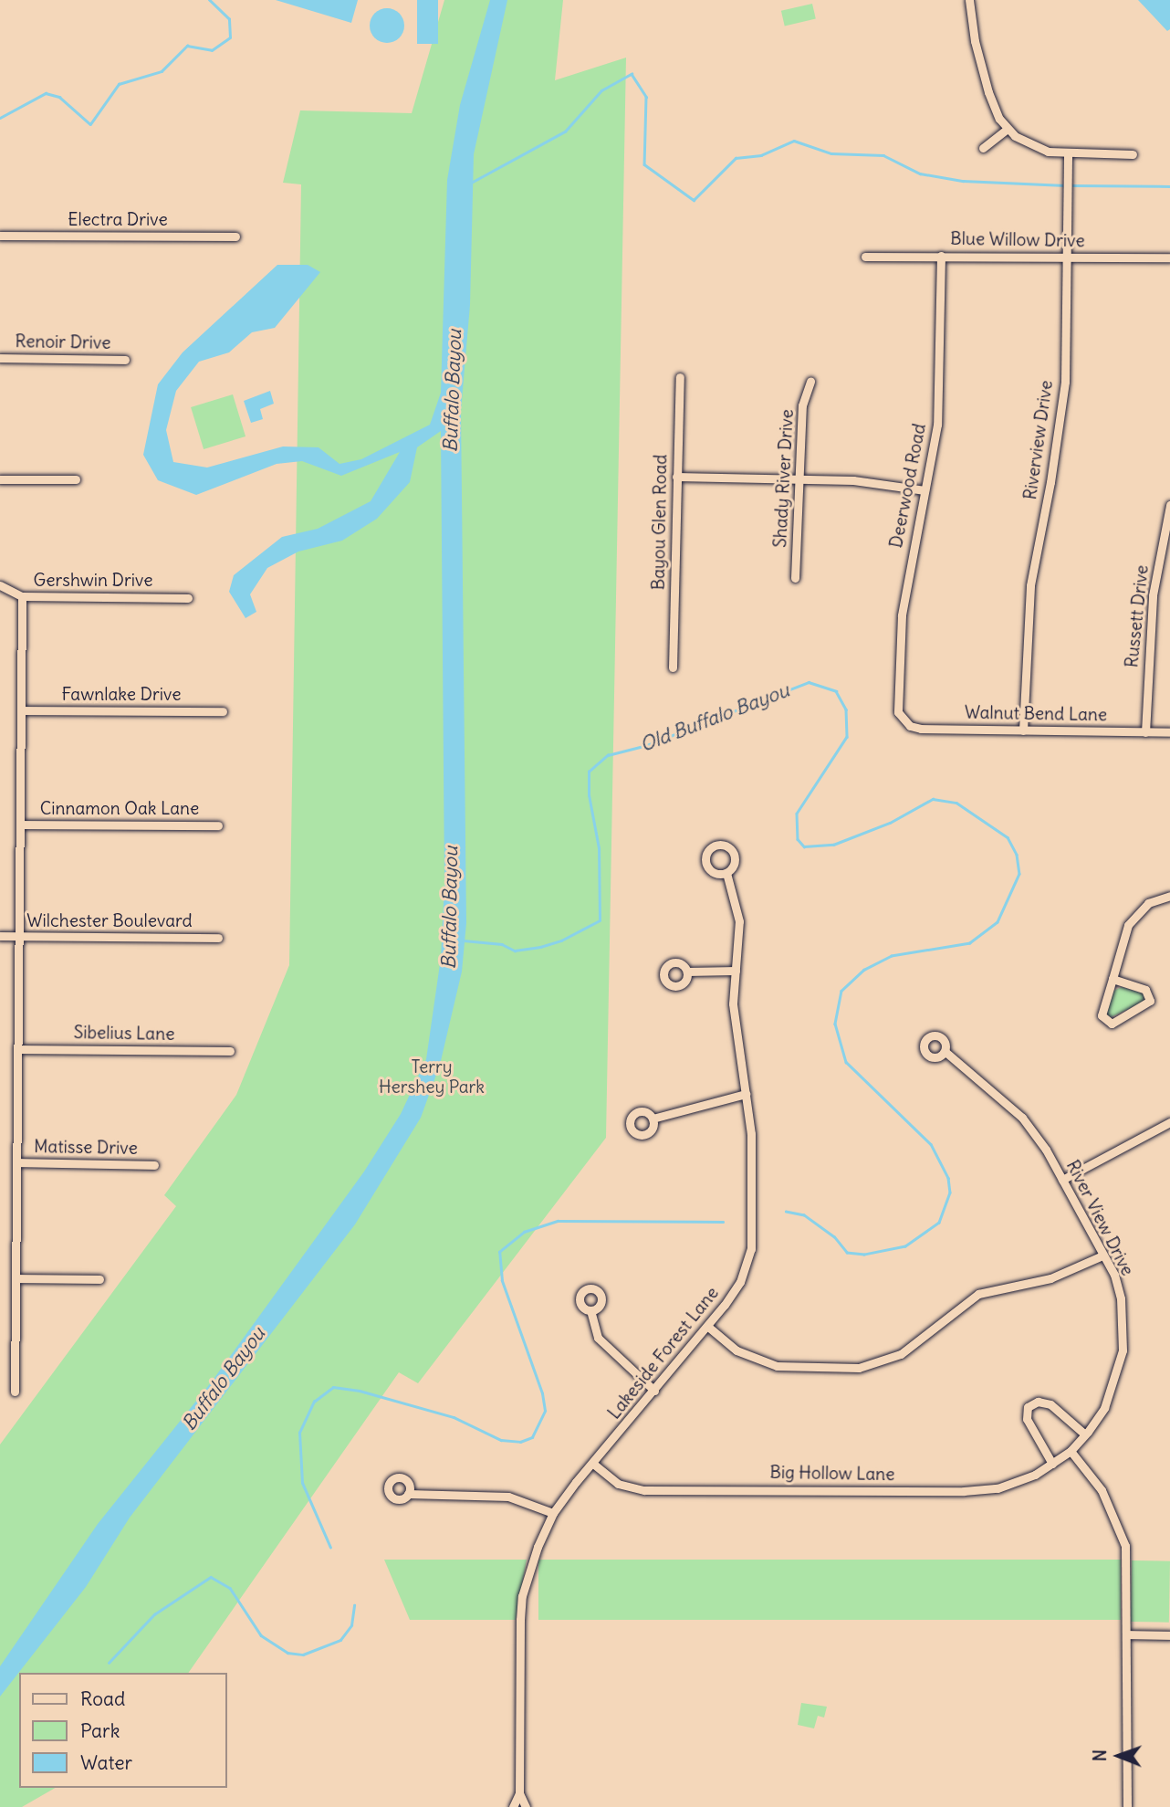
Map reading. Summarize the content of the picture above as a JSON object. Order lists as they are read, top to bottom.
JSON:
{
  "streets": {
    "street": [
      "Electra Drive",
      "Blue Willow Drive",
      "Renoir Drive",
      "Riverview Drive",
      "Shady River Drive",
      "Deerwood Road",
      "Bayou Glen Road",
      "Gershwin Drive",
      "Russett Drive",
      "Fawnlake Drive",
      "Walnut Bend Lane",
      "Cinnamon Oak Lane",
      "Wilchester Boulevard",
      "Sibelius Lane",
      "Matisse Drive",
      "River View Drive",
      "Lakeside Forest Lane",
      "Big Hollow Lane"
    ]
  },
  "crossings": [
    ["Blue Willow Drive", "Riverview Drive"],
    ["Blue Willow Drive", "Deerwood Road"],
    ["Riverview Drive", "Walnut Bend Lane"],
    ["Deerwood Road", "Walnut Bend Lane"],
    ["Russett Drive", "Walnut Bend Lane"],
    ["River View Drive", "Big Hollow Lane"],
    ["Lakeside Forest Lane", "Big Hollow Lane"]
  ],
  "water": ["Buffalo Bayou", "Old Buffalo Bayou"],
  "parks": ["Terry Hershey Park"],
  "legend": ["Road", "Park", "Water"],
  "north": "left"
}
